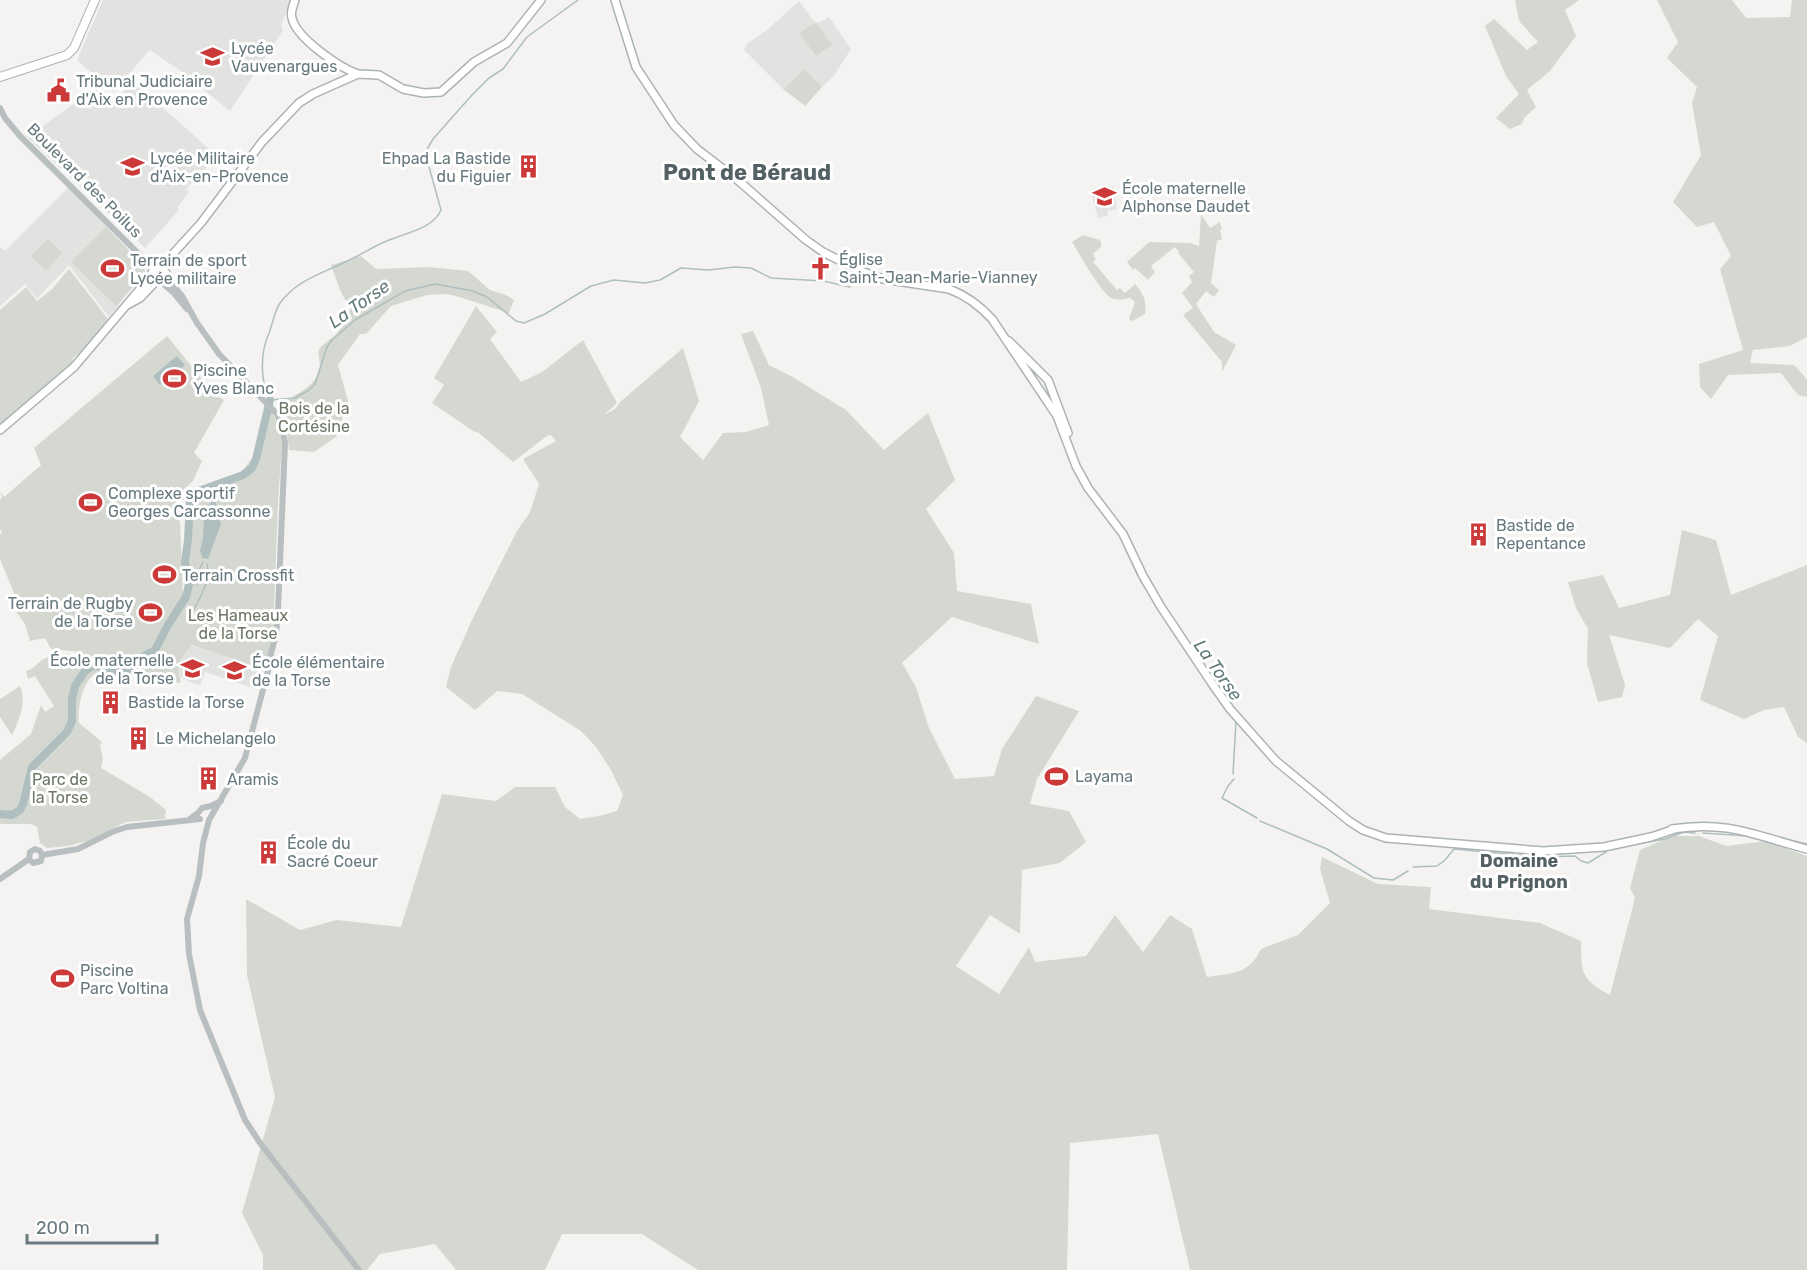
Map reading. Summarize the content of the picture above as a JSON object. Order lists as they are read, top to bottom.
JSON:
{
  "streets": {
    "street": ["Boulevard des Poilus"]
  },
  "districts": ["Pont de Béraud", "Domaine du Prignon"],
  "water": ["La Torse"],
  "parks": ["Bois de la Cortésine", "Les Hameaux de la Torse", "Parc de la Torse"],
  "places": {
    "school or university": [
      "Lycée Vauvenargues",
      "Lycée Militaire d'Aix-en-Provence",
      "École maternelle Alphonse Daudet",
      "École maternelle de la Torse",
      "École élémentaire de la Torse"
    ],
    "public building": ["Tribunal Judiciaire d'Aix en Provence"],
    "building": [
      "Ehpad La Bastide du Figuier",
      "Bastide de Repentance",
      "Bastide la Torse",
      "Le Michelangelo",
      "Aramis",
      "École du Sacré Coeur"
    ],
    "church": ["Église Saint-Jean-Marie-Vianney"],
    "sports": [
      "Terrain de sport Lycée militaire",
      "Piscine Yves Blanc",
      "Complexe sportif Georges Carcassonne",
      "Terrain Crossfit",
      "Terrain de Rugby de la Torse",
      "Layama",
      "Piscine Parc Voltina"
    ]
  },
  "scale_bar": "200 m"
}
